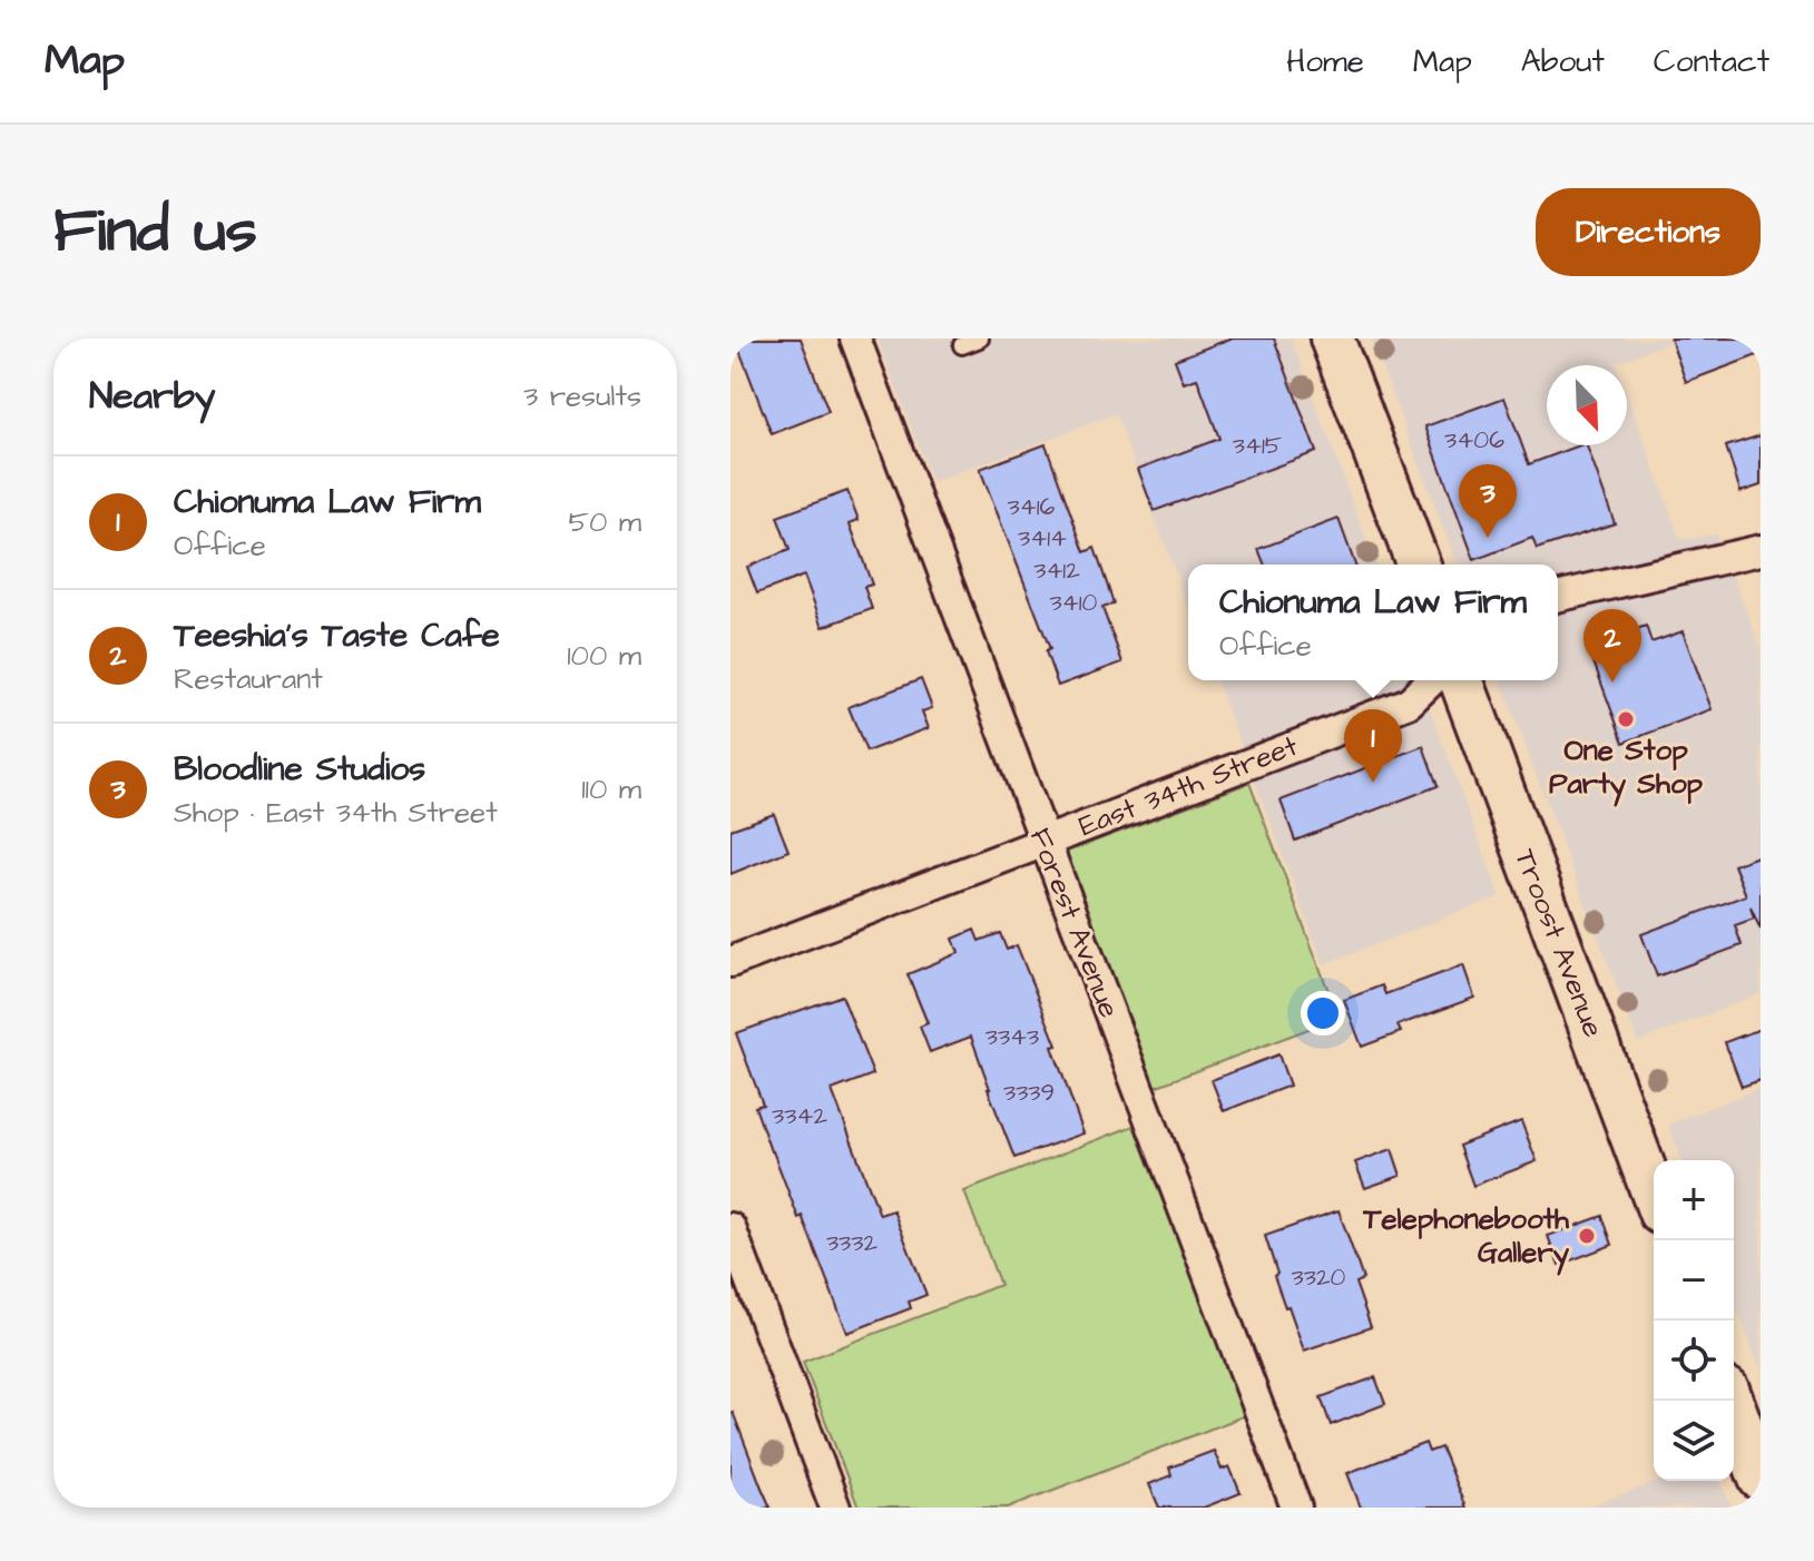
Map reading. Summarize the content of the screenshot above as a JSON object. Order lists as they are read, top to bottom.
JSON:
{
  "streets": {
    "main road": ["Troost Avenue"],
    "street": ["East 34th Street", "Forest Avenue"]
  },
  "crossings": [
    ["East 34th Street", "Forest Avenue"]
  ],
  "places": ["One Stop Party Shop", "Telephonebooth Gallery"],
  "house_numbers": [
    "3406",
    "3415",
    "3416",
    "3414",
    "3412",
    "3410",
    "3343",
    "3339",
    "3342",
    "3332",
    "3320"
  ],
  "north": "bottom right",
  "page": {
    "header": "Map",
    "nav": [
      "Home",
      "Map",
      "About",
      "Contact"
    ],
    "title": "Find us",
    "buttons": "Directions",
    "heading": ["Nearby", "3 results"],
    "list": [
      {
        "mark": "1",
        "name": "Chionuma Law Firm",
        "note": "Office",
        "value": "50 m"
      },
      {
        "mark": "2",
        "name": "Teeshia's Taste Cafe",
        "note": "Restaurant",
        "value": "100 m"
      },
      {
        "mark": "3",
        "name": "Bloodline Studios",
        "note": "Shop · East 34th Street",
        "value": "110 m"
      }
    ],
    "pins": ["3", "2", "1"],
    "popup": ["Chionuma Law Firm", "Office"],
    "map_buttons": ["+", "−"]
  }
}
